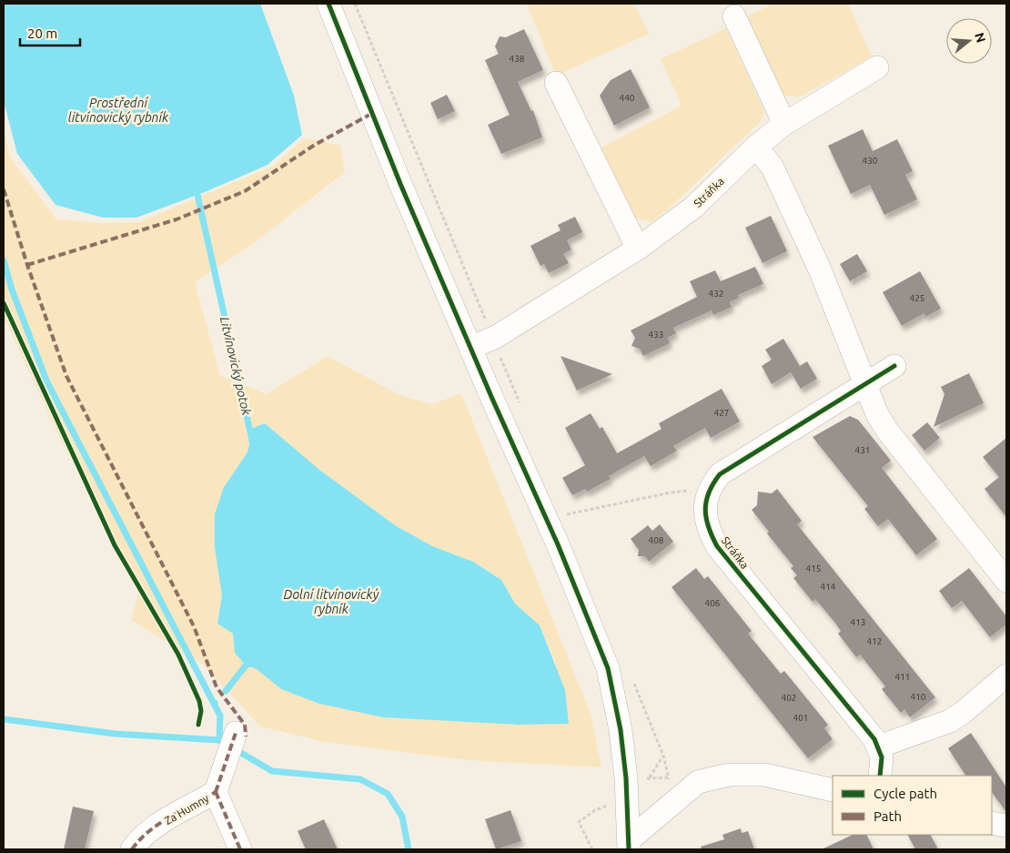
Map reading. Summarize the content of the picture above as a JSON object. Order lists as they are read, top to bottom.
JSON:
{
  "streets": {
    "street": ["Stráňka", "Za Humny"]
  },
  "water": ["Prostřední litvínovický rybník", "Litvínovický potok", "Dolní litvínovický rybník"],
  "house_numbers": [
    "438",
    "440",
    "430",
    "432",
    "425",
    "433",
    "427",
    "431",
    "408",
    "415",
    "414",
    "406",
    "413",
    "412",
    "411",
    "410",
    "402",
    "401"
  ],
  "legend": ["Cycle path", "Path"],
  "scale_bar": "20 m",
  "north": "right"
}
